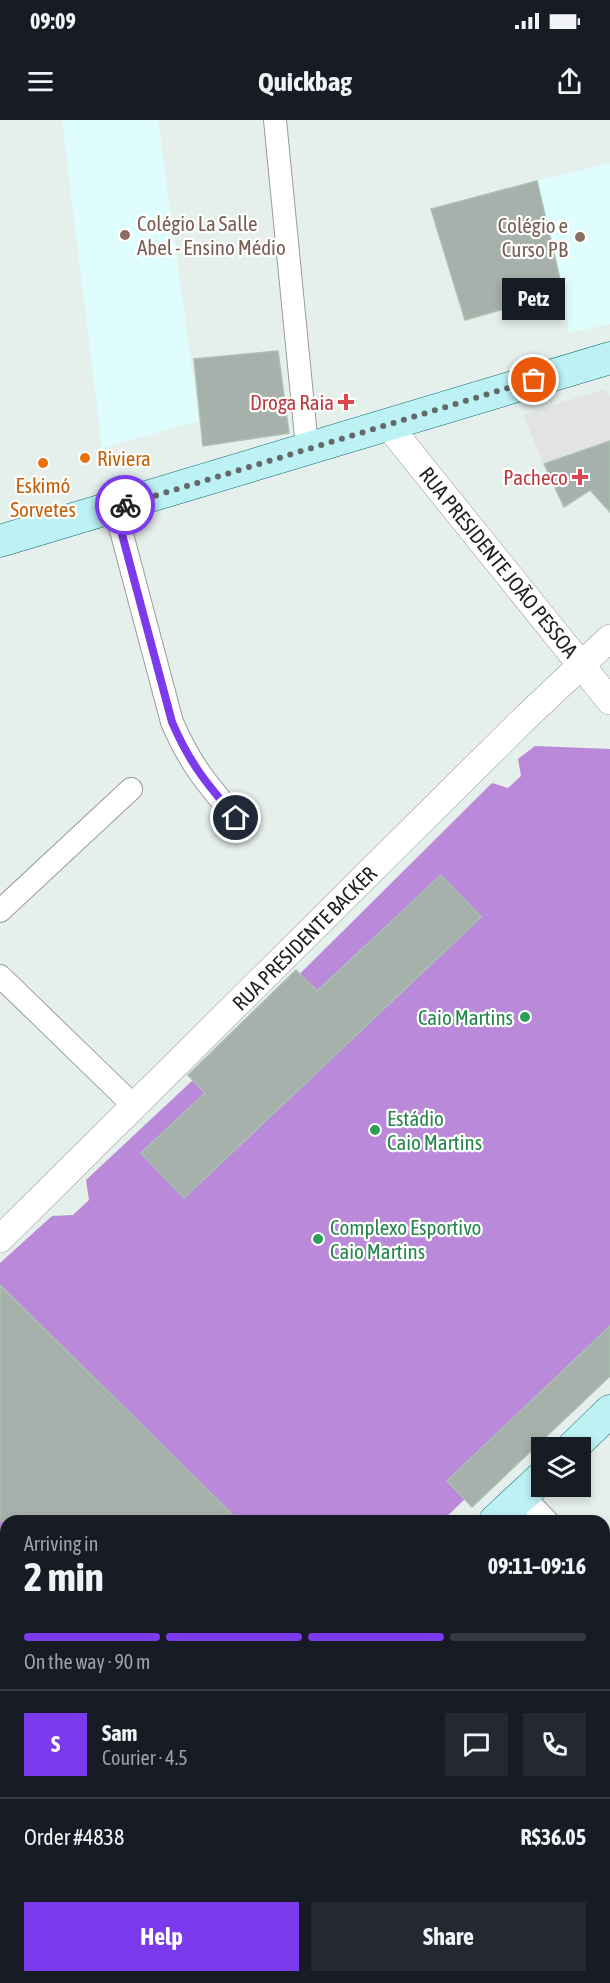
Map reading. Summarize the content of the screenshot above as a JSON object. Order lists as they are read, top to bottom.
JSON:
{
  "streets": {
    "street": ["RUA PRESIDENTE JOÃO PESSOA", "RUA PRESIDENTE BACKER"]
  },
  "crossings": [
    ["RUA PRESIDENTE JOÃO PESSOA", "RUA PRESIDENTE BACKER"]
  ],
  "places": {
    "other": [
      "Colégio La Salle Abel - Ensino Médio",
      "Colégio e Curso PB",
      "Petz",
      "Riviera",
      "Eskimó Sorvetes",
      "Caio Martins",
      "Estádio Caio Martins",
      "Complexo Esportivo Caio Martins"
    ],
    "health": ["Droga Raia", "Pacheco"]
  },
  "page": {
    "status": "09:09",
    "header": "Quickbag",
    "bubble": "Petz",
    "heading": ["2 min", "Arriving in", "09:11–09:16"],
    "panel": [
      "Sam",
      "Courier · 4.5",
      "Order #4838",
      "R$36.05"
    ],
    "bar": "On the way · 90 m",
    "round": "S",
    "buttons": ["Help", "Share"]
  }
}
